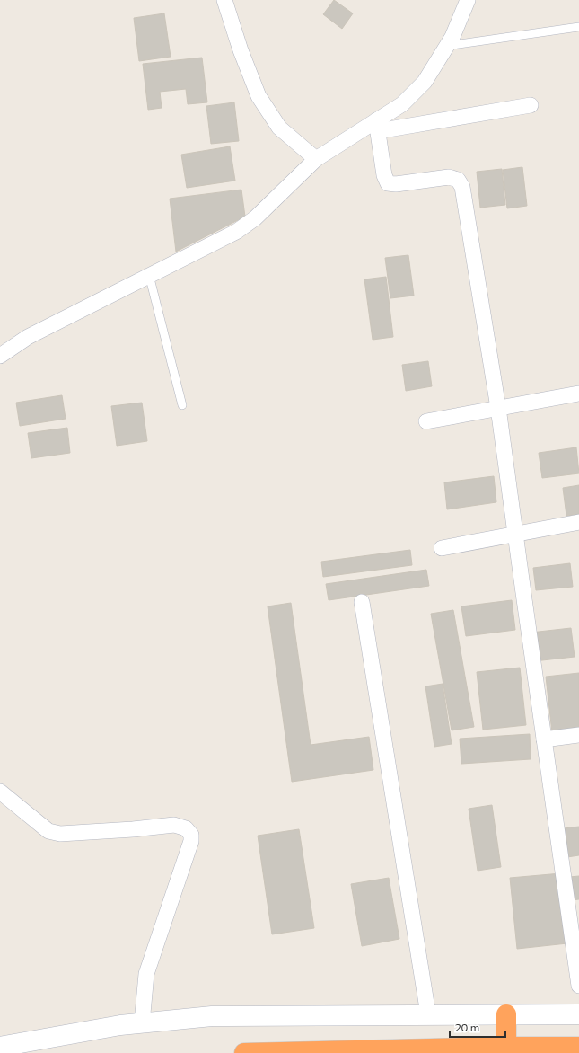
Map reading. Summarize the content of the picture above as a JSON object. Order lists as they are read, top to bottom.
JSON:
{
  "scale_bar": "20 m"
}
